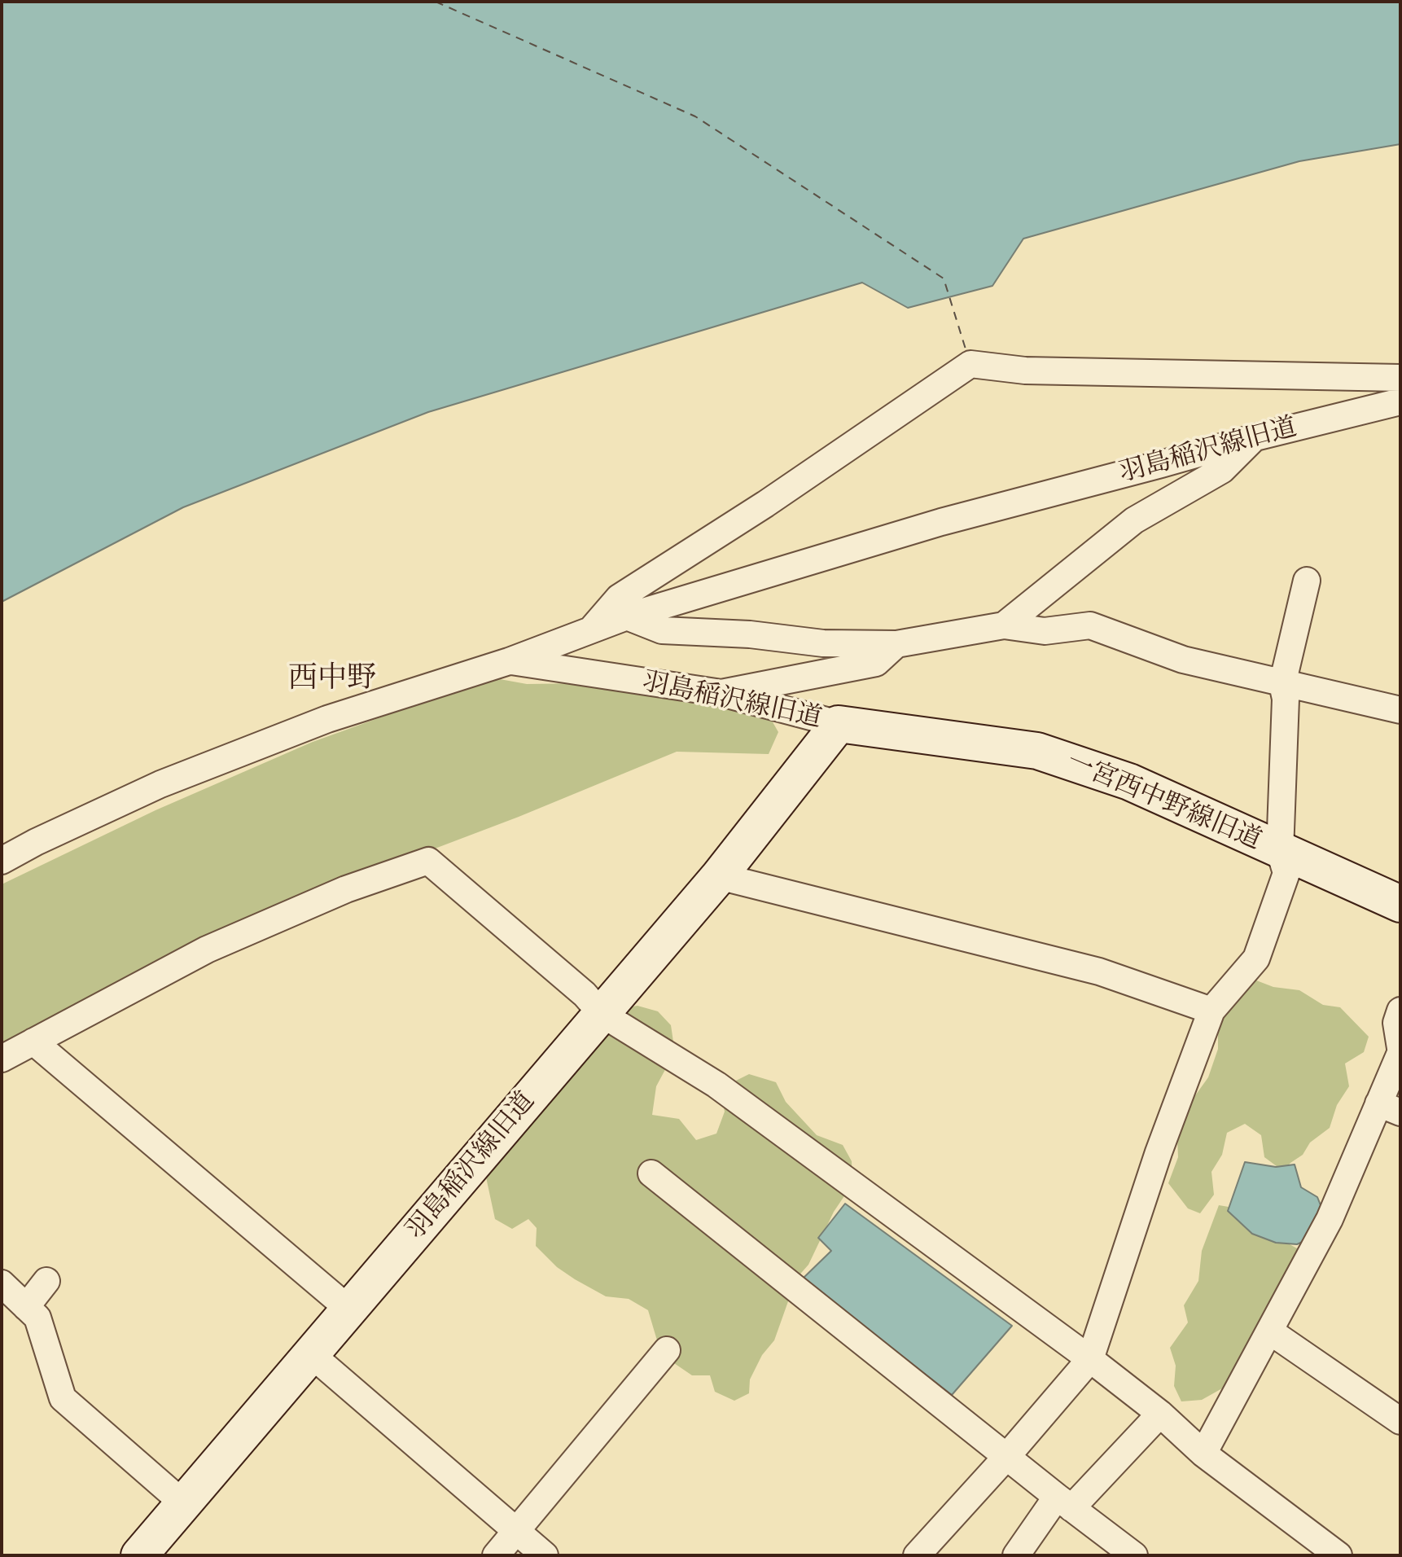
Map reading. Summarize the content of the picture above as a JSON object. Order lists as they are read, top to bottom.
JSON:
{
  "streets": {
    "street": ["羽島稲沢線旧道", "一宮西中野線旧道"]
  },
  "crossings": [
    ["羽島稲沢線旧道", "一宮西中野線旧道"]
  ],
  "districts": ["西中野"]
}
